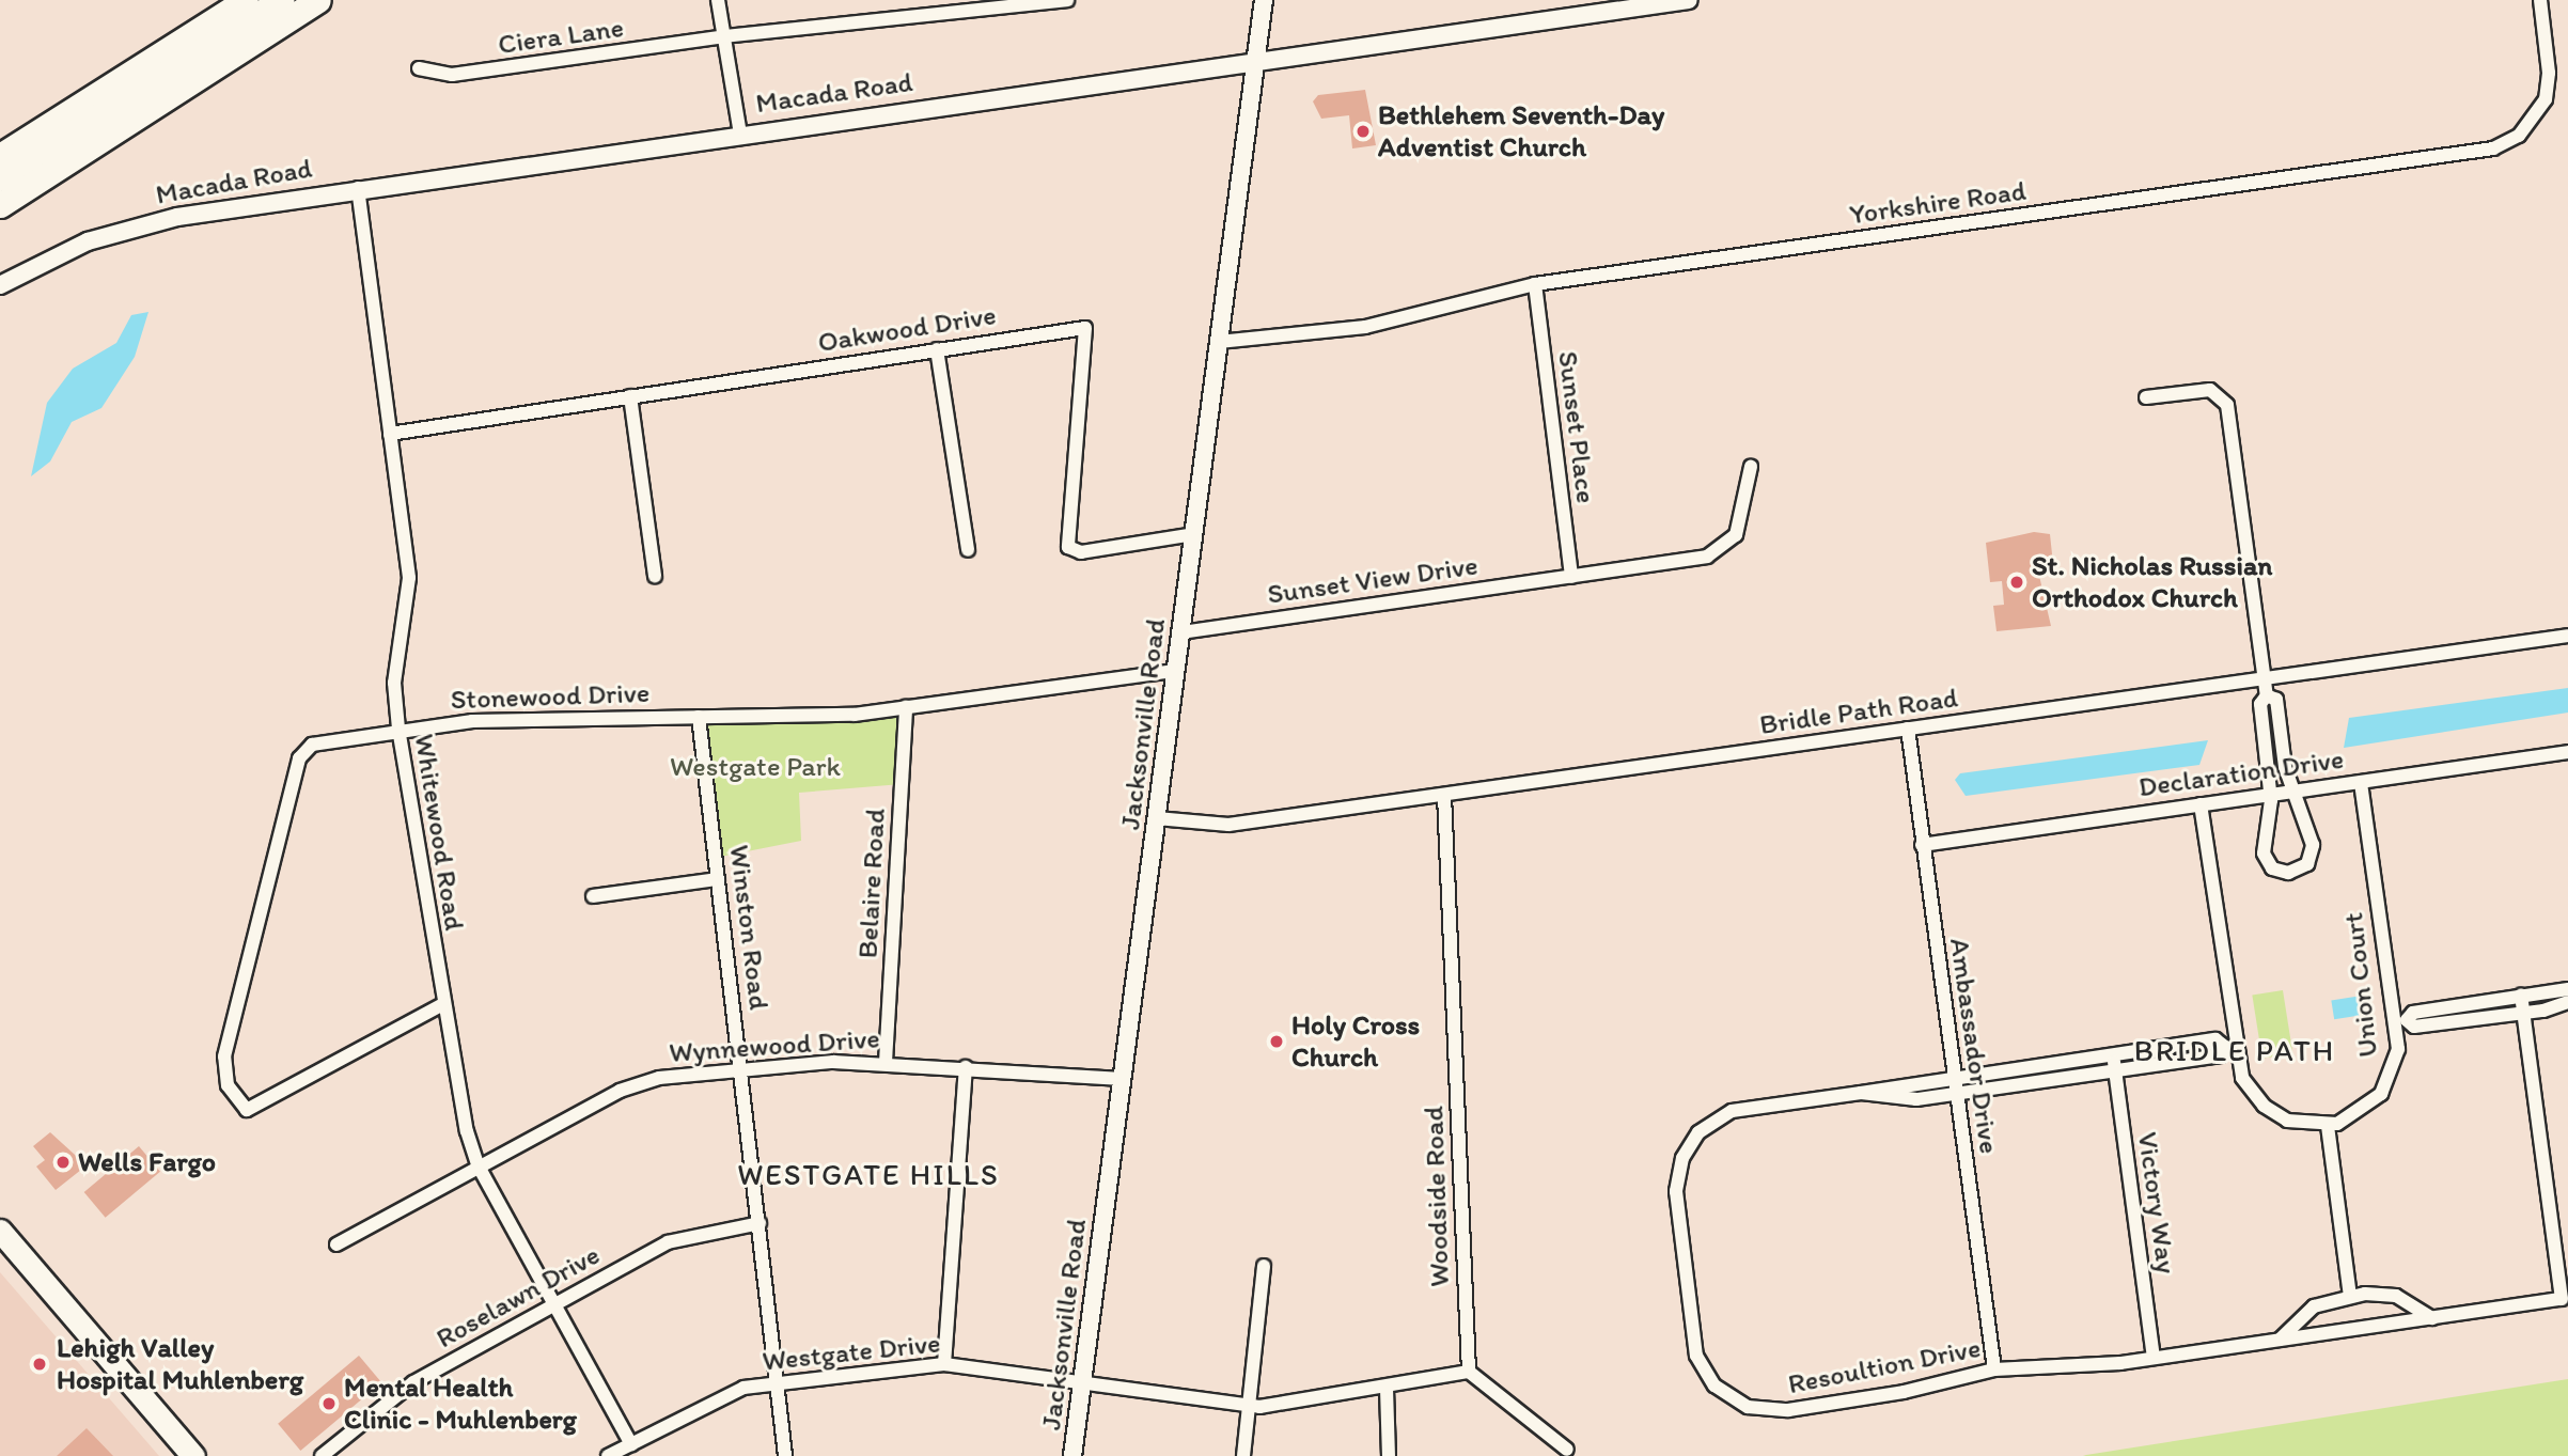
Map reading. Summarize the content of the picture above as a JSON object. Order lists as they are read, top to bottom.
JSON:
{
  "streets": {
    "street": [
      "Ciera Lane",
      "Macada Road",
      "Yorkshire Road",
      "Oakwood Drive",
      "Sunset Place",
      "Sunset View Drive",
      "Stonewood Drive",
      "Bridle Path Road",
      "Jacksonville Road",
      "Declaration Drive",
      "Whitewood Road",
      "Belaire Road",
      "Winston Road",
      "Union Court",
      "Wynnewood Drive",
      "Ambassador Drive",
      "Woodside Road",
      "Victory Way",
      "Roselawn Drive",
      "Westgate Drive",
      "Resoultion Drive"
    ]
  },
  "crossings": [
    ["Macada Road", "Jacksonville Road"],
    ["Macada Road", "Whitewood Road"],
    ["Yorkshire Road", "Sunset Place"],
    ["Yorkshire Road", "Jacksonville Road"],
    ["Oakwood Drive", "Jacksonville Road"],
    ["Oakwood Drive", "Whitewood Road"],
    ["Sunset Place", "Sunset View Drive"],
    ["Sunset View Drive", "Jacksonville Road"],
    ["Stonewood Drive", "Jacksonville Road"],
    ["Stonewood Drive", "Whitewood Road"],
    ["Stonewood Drive", "Belaire Road"],
    ["Stonewood Drive", "Winston Road"],
    ["Bridle Path Road", "Jacksonville Road"],
    ["Bridle Path Road", "Ambassador Drive"],
    ["Bridle Path Road", "Woodside Road"],
    ["Jacksonville Road", "Wynnewood Drive"],
    ["Jacksonville Road", "Westgate Drive"],
    ["Declaration Drive", "Union Court"],
    ["Declaration Drive", "Ambassador Drive"],
    ["Whitewood Road", "Wynnewood Drive"],
    ["Whitewood Road", "Roselawn Drive"],
    ["Whitewood Road", "Westgate Drive"],
    ["Belaire Road", "Wynnewood Drive"],
    ["Winston Road", "Wynnewood Drive"],
    ["Winston Road", "Roselawn Drive"],
    ["Winston Road", "Westgate Drive"],
    ["Ambassador Drive", "Resoultion Drive"],
    ["Woodside Road", "Westgate Drive"],
    ["Victory Way", "Resoultion Drive"]
  ],
  "districts": ["BRIDLE PATH", "WESTGATE HILLS"],
  "parks": ["Westgate Park"],
  "places": [
    "Bethlehem Seventh-Day Adventist Church",
    "St. Nicholas Russian Orthodox Church",
    "Holy Cross Church",
    "Wells Fargo",
    "Lehigh Valley Hospital Muhlenberg",
    "Mental Health Clinic - Muhlenberg"
  ]
}
